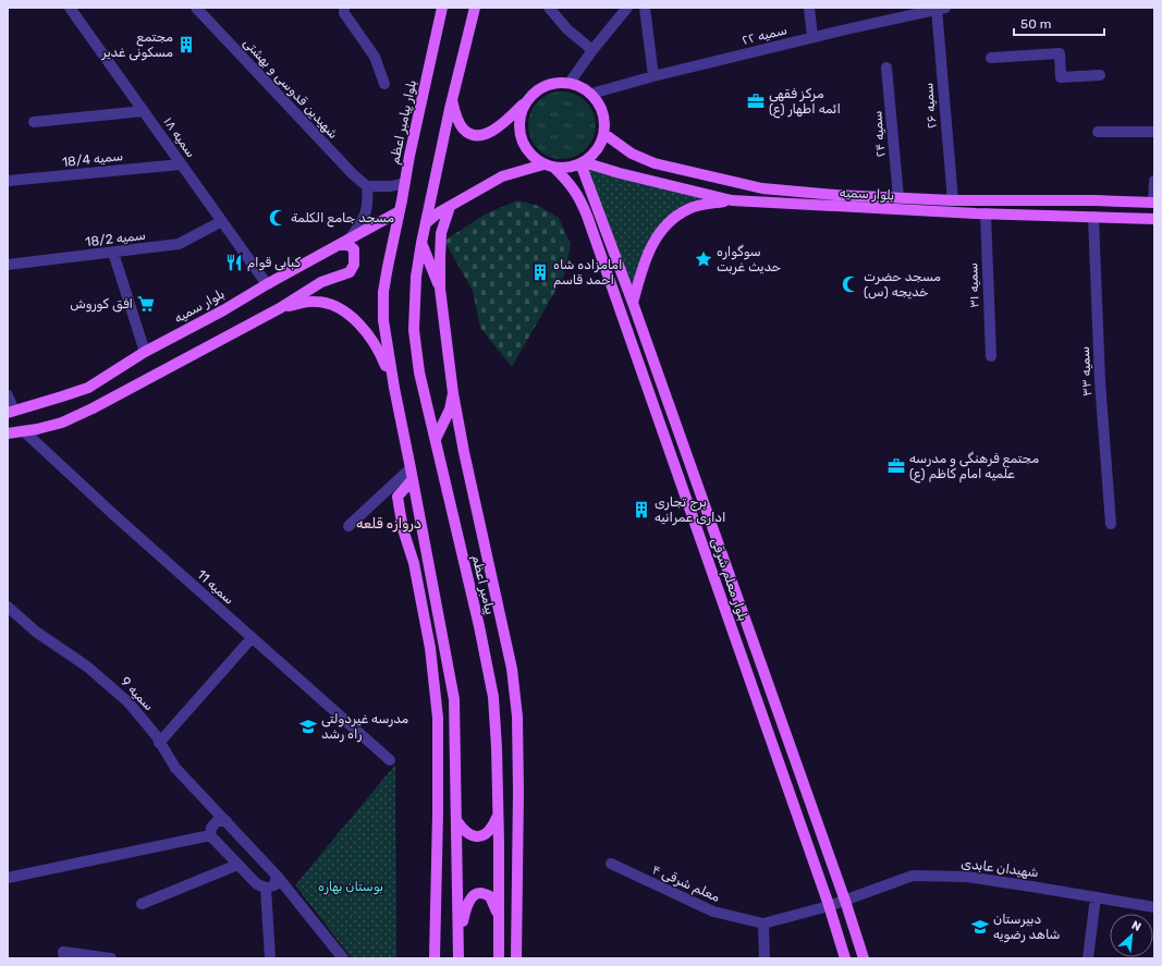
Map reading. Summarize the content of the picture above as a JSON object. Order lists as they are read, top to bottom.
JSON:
{
  "streets": {
    "main road": [
      "بلوار پیامبر اعظم",
      "بلوار سمیه",
      "بلوار معلم شرقی",
      "پیامبر اعظم"
    ],
    "street": [
      "سمیه ۲۲",
      "شهیدین قدوسی و بهشتی",
      "سمیه ۲۶",
      "سمیه ۲۴",
      "سمیه ۱۸",
      "سمیه 18/4",
      "سمیه 18/2",
      "سمیه ۳۱",
      "سمیه ۳۳",
      "سمیه 11",
      "سمیه 9",
      "شهیدان عابدی",
      "معلم شرقی ۴"
    ]
  },
  "crossings": [
    ["سمیه ۲۲", "سمیه ۲۶"],
    ["سمیه ۲۲", "بلوار سمیه"],
    ["سمیه ۲۲", "بلوار معلم شرقی"],
    ["سمیه ۲۶", "بلوار سمیه"],
    ["بلوار پیامبر اعظم", "بلوار سمیه"],
    ["سمیه ۲۴", "بلوار سمیه"],
    ["سمیه ۱۸", "سمیه 18/4"],
    ["سمیه ۱۸", "بلوار سمیه"],
    ["سمیه ۱۸", "سمیه 18/2"],
    ["بلوار سمیه", "سمیه ۳۱"],
    ["بلوار سمیه", "سمیه ۳۳"],
    ["بلوار سمیه", "بلوار معلم شرقی"],
    ["بلوار معلم شرقی", "شهیدان عابدی"],
    ["بلوار معلم شرقی", "معلم شرقی ۴"],
    ["شهیدان عابدی", "معلم شرقی ۴"]
  ],
  "districts": ["دروازه قلعه"],
  "parks": ["بوستان بهاره"],
  "places": {
    "building": ["مجتمع مسکونی غدیر", "امامزاده شاه احمد قاسم", "برج تجاری اداری عمرانیه"],
    "office": ["مرکز فقهی ائمه اطهار (ع)", "مجتمع فرهنگی و مدرسه علمیه امام کاظم (ع)"],
    "mosque": ["مسجد جامع الکلمة", "مسجد حضرت خدیجه (س)"],
    "place": ["سوگواره حدیث غربت"],
    "restaurant": ["کبابی قوام"],
    "supermarket": ["افق کوروش"],
    "school or university": ["مدرسه غیردولتی راه رشد", "دبیرستان شاهد رضویه"]
  },
  "scale_bar": "50 m",
  "north": "top right"
}
